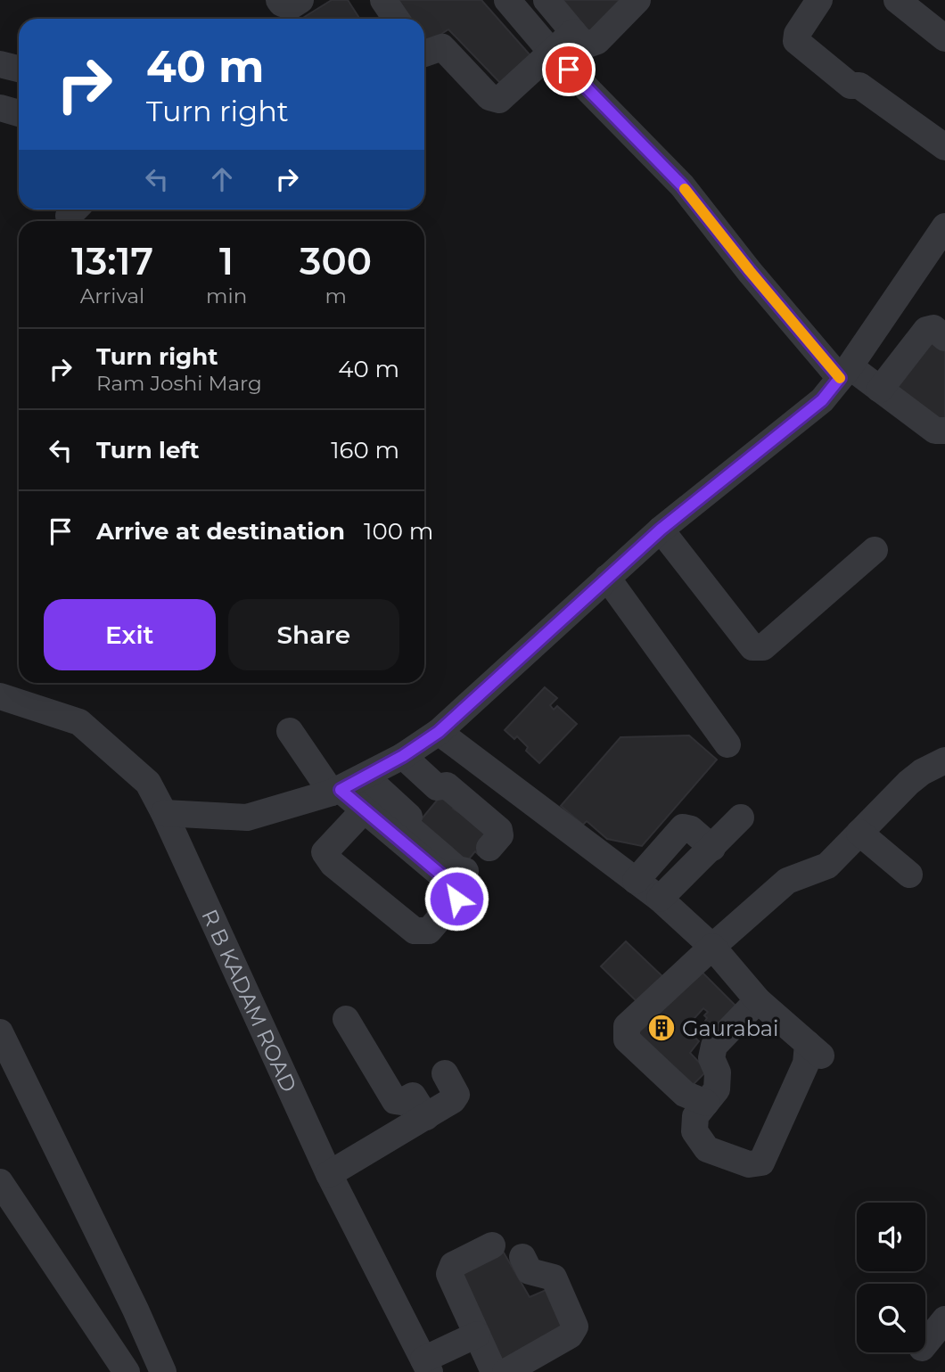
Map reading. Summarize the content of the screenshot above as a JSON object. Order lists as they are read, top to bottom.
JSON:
{
  "streets": {
    "street": ["R B KADAM ROAD"]
  },
  "places": {
    "building": ["Gaurabai"]
  },
  "page": {
    "turn": ["40 m", "Turn right"],
    "eta": [
      "13:17",
      "Arrival",
      "1",
      "min",
      "300",
      "m"
    ],
    "list": [
      {
        "name": "Turn right",
        "note": "Ram Joshi Marg",
        "value": "40 m"
      },
      {
        "name": "Turn left",
        "value": "160 m"
      },
      {
        "name": "Arrive at destination",
        "value": "100 m"
      }
    ],
    "buttons": ["Exit", "Share"]
  }
}
